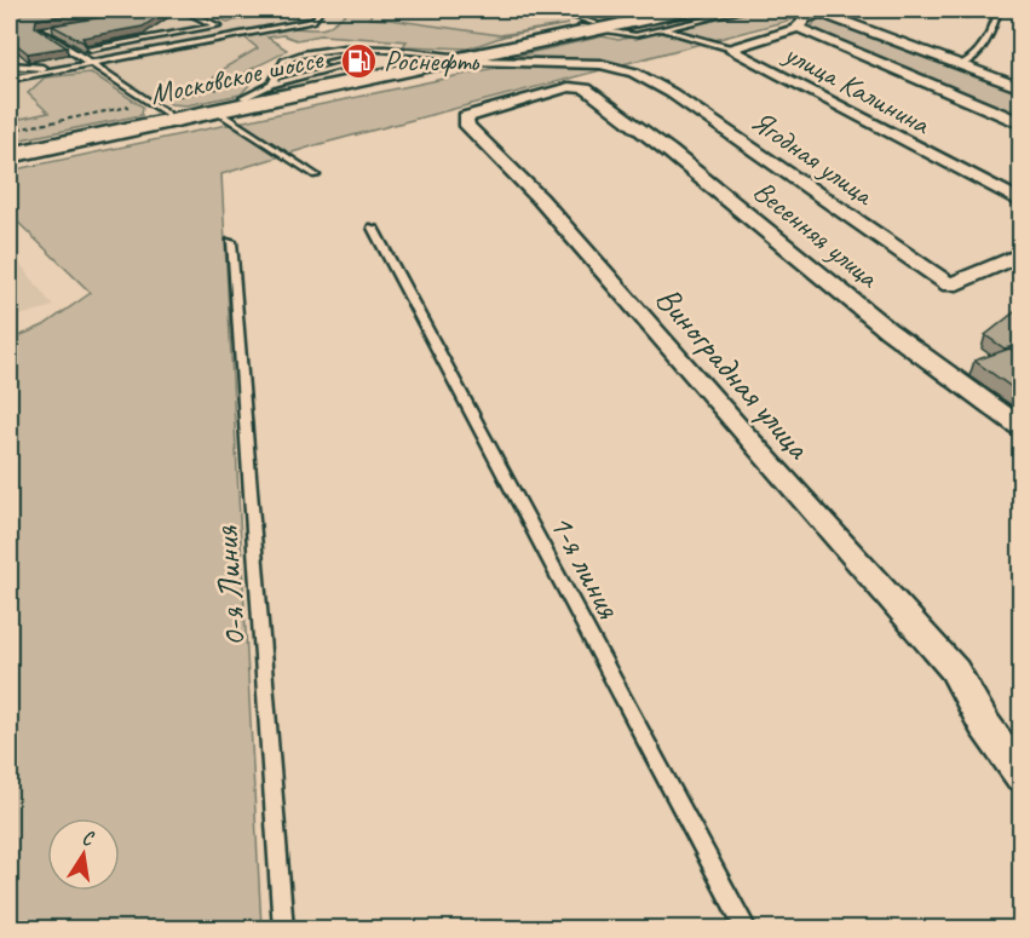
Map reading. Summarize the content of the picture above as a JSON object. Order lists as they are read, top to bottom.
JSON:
{
  "streets": {
    "main road": ["Московское шоссе"],
    "street": [
      "улица Калинина",
      "Ягодная улица",
      "Весенняя улица",
      "Виноградная улица"
    ],
    "lane": ["1-я линия", "0-я Линия"]
  },
  "crossings": [
    ["Московское шоссе", "Ягодная улица"],
    ["Московское шоссе", "Весенняя улица"],
    ["Ягодная улица", "Весенняя улица"],
    ["Весенняя улица", "Виноградная улица"]
  ],
  "places": {
    "fuel station": ["Роснефть"]
  },
  "north": "top"
}
